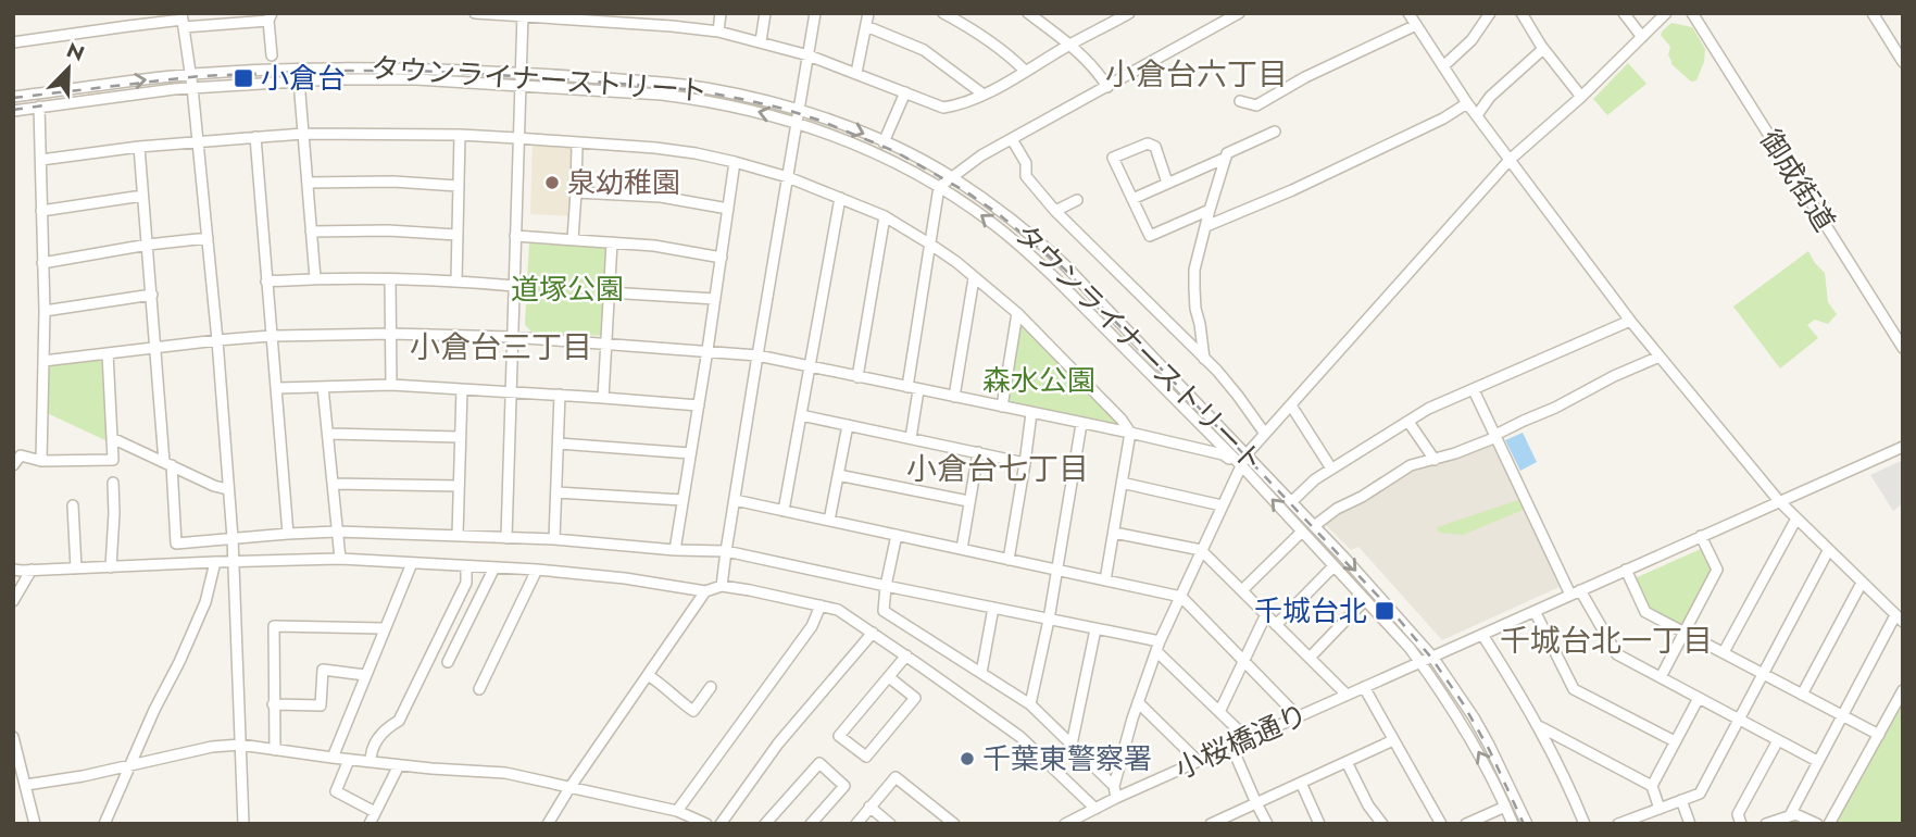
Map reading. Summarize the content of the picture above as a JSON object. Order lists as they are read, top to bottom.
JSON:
{
  "streets": {
    "street": ["タウンライナーストリート", "御成街道", "小桜橋通り"]
  },
  "crossings": [
    ["タウンライナーストリート", "小桜橋通り"]
  ],
  "districts": [
    "小倉台六丁目",
    "小倉台三丁目",
    "小倉台七丁目",
    "千城台北一丁目"
  ],
  "parks": ["道塚公園", "森水公園"],
  "places": {
    "transit": ["小倉台", "千城台北"],
    "other": ["泉幼稚園", "千葉東警察署"]
  },
  "north": "top right"
}
